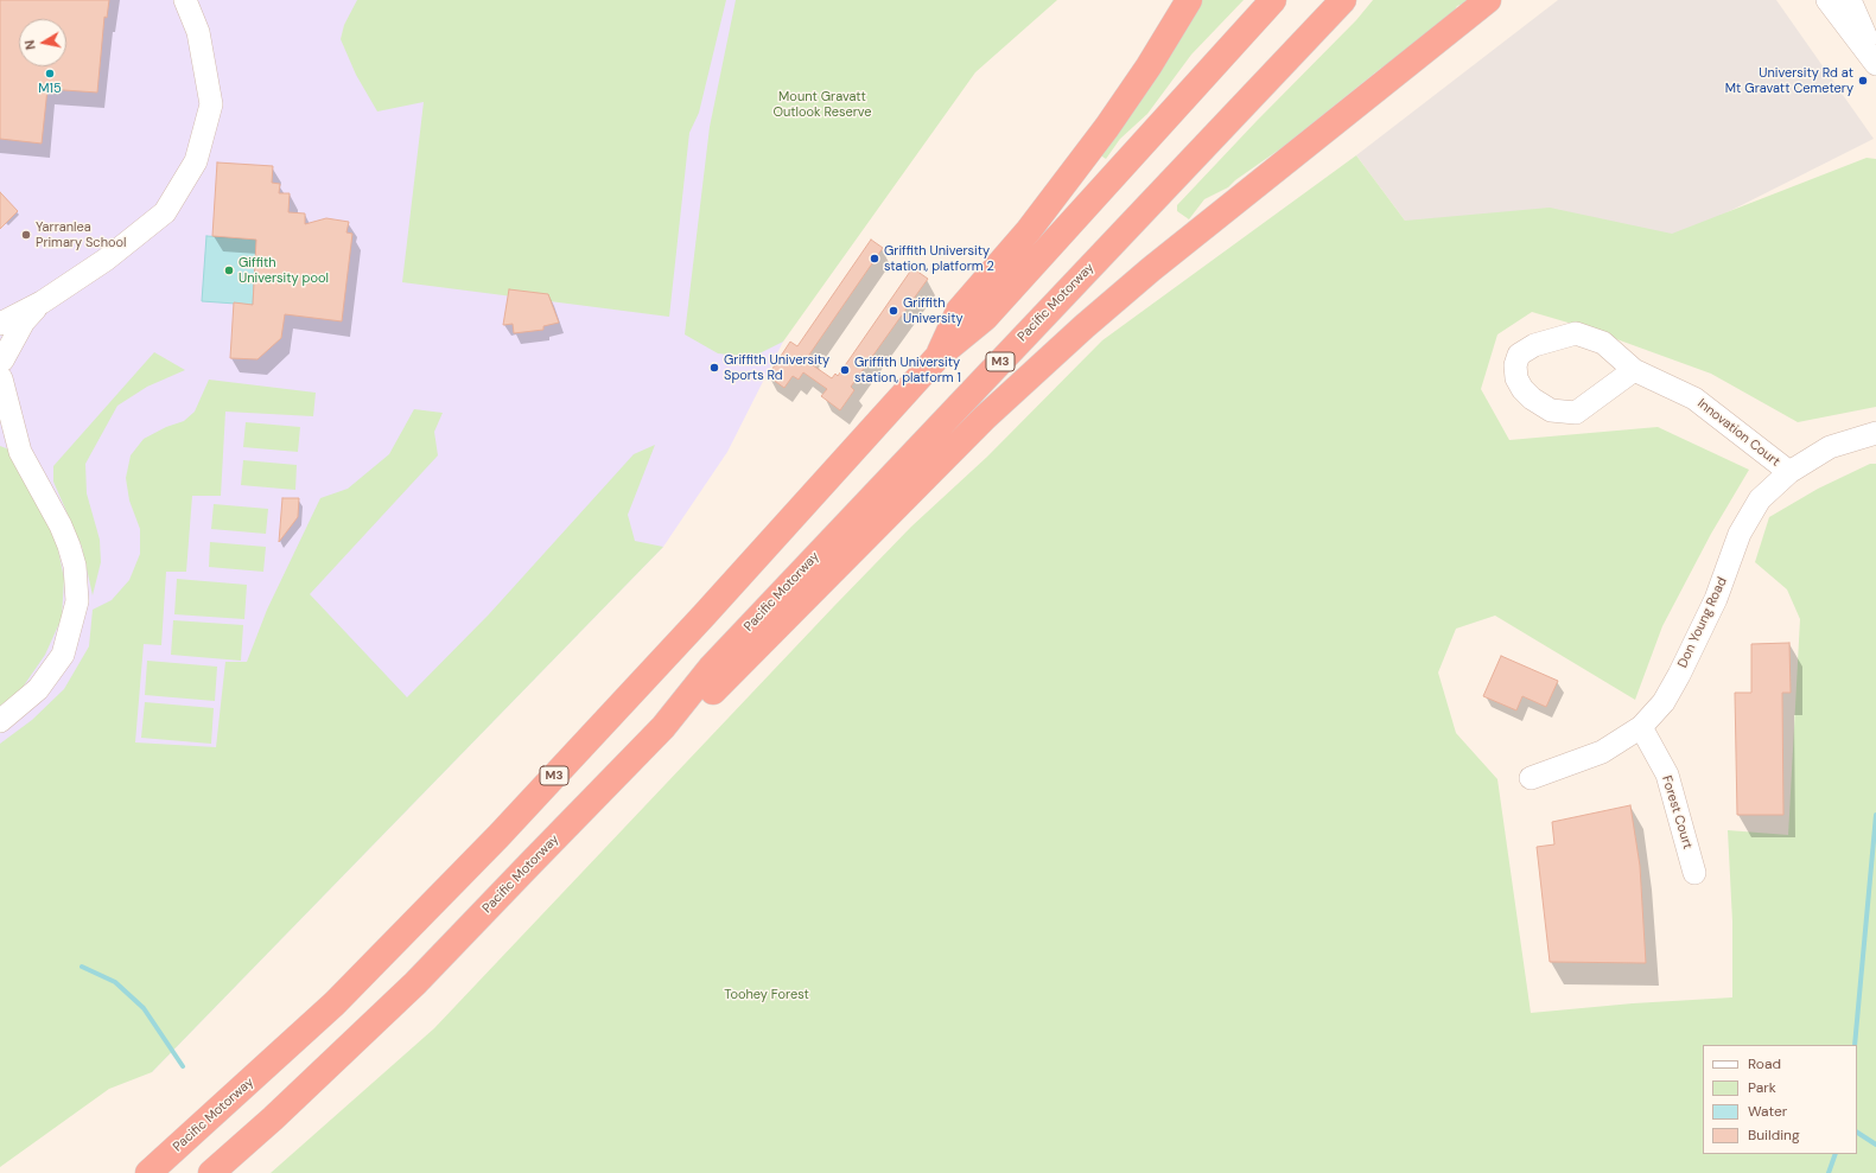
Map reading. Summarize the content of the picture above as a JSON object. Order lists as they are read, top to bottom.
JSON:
{
  "streets": {
    "highway": ["Pacific Motorway", "M3"],
    "street": ["Innovation Court", "Don Young Road", "Forest Court"]
  },
  "crossings": [
    ["Innovation Court", "Don Young Road"],
    ["Don Young Road", "Forest Court"]
  ],
  "parks": ["Mount Gravatt Outlook Reserve", "Toohey Forest"],
  "places": [
    "M15",
    "University Rd at Mt Gravatt Cemetery",
    "Yarranlea Primary School",
    "Griffith University station, platform 2",
    "Giffith University pool",
    "Griffith University",
    "Griffith University Sports Rd",
    "Griffith University station, platform 1"
  ],
  "legend": [
    "Road",
    "Park",
    "Water",
    "Building"
  ],
  "north": "left"
}
